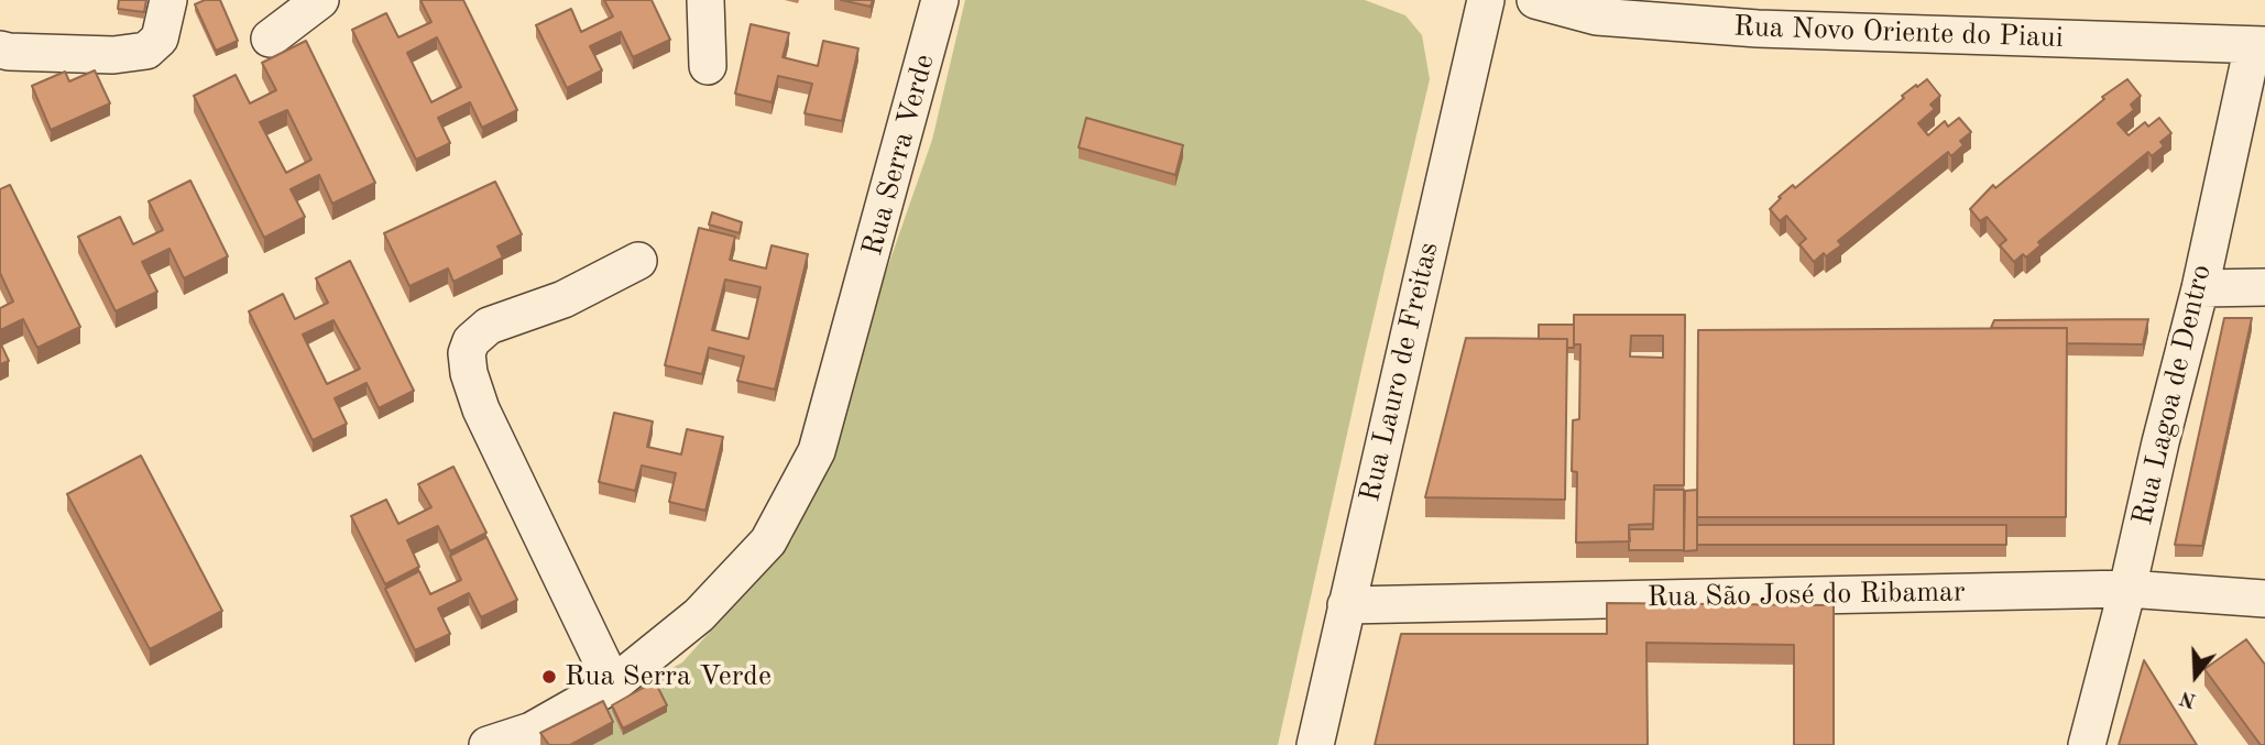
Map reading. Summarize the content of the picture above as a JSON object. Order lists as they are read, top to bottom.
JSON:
{
  "streets": {
    "street": [
      "Rua Novo Oriente do Piaui",
      "Rua Serra Verde",
      "Rua Lauro de Freitas",
      "Rua Lagoa de Dentro",
      "Rua São José do Ribamar"
    ]
  },
  "crossings": [
    ["Rua Novo Oriente do Piaui", "Rua Lagoa de Dentro"],
    ["Rua Lauro de Freitas", "Rua São José do Ribamar"],
    ["Rua Lagoa de Dentro", "Rua São José do Ribamar"]
  ],
  "places": ["Rua Serra Verde"],
  "north": "bottom"
}
